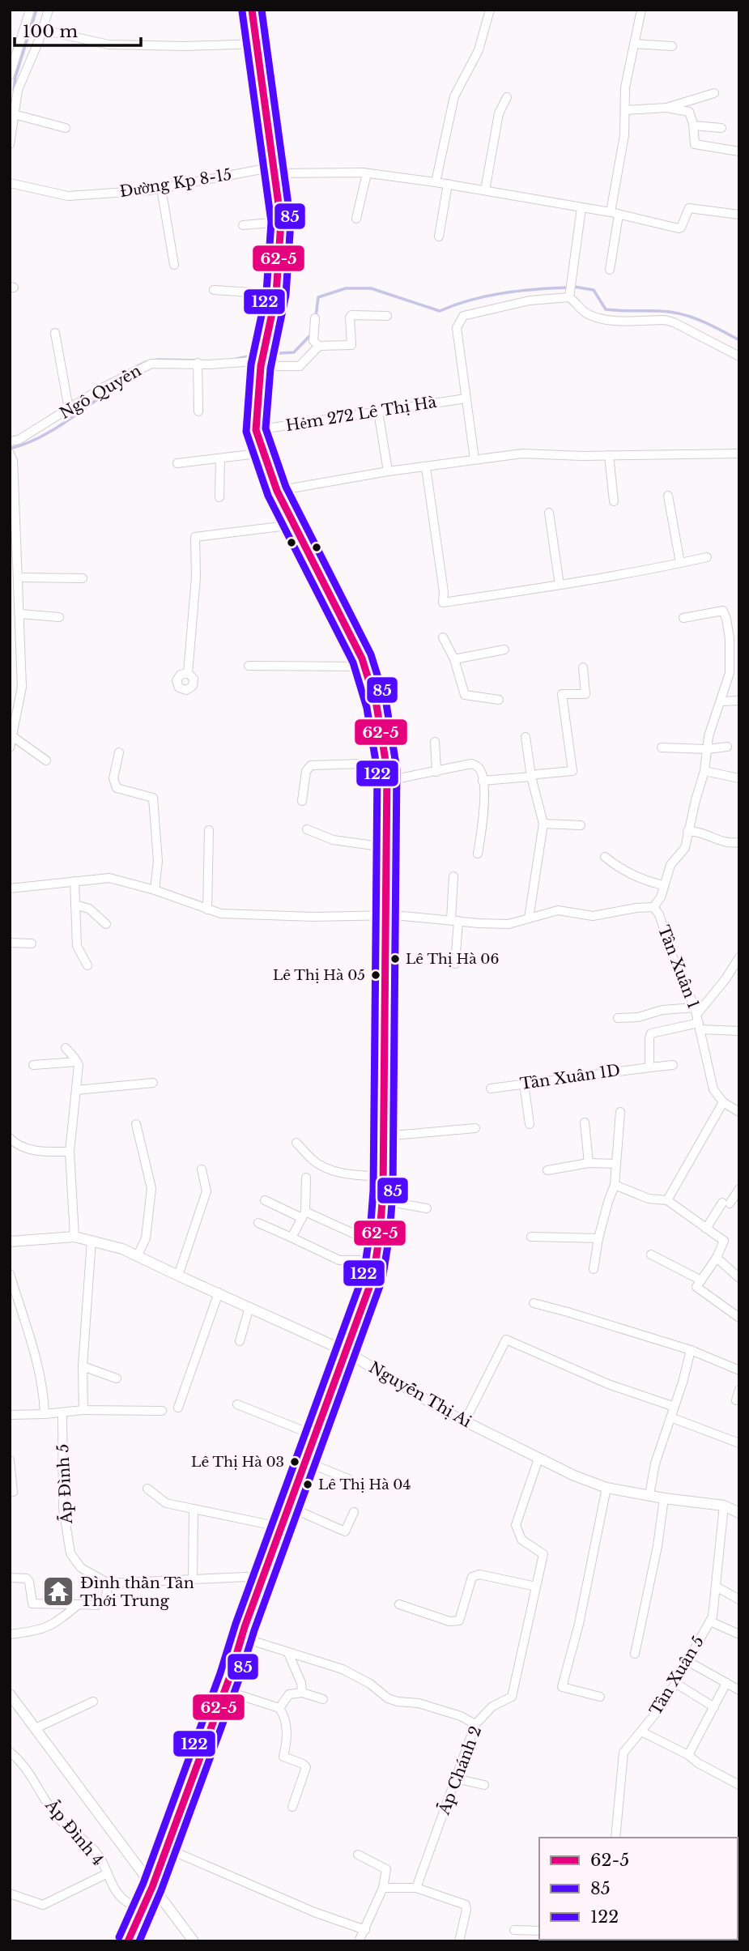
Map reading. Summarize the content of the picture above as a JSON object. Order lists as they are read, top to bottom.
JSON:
{
  "streets": {
    "street": [
      "Đường Kp 8-15",
      "Ngô Quyền",
      "Hẻm 272 Lê Thị Hà",
      "Tân Xuân 1",
      "Tân Xuân 1D",
      "Nguyễn Thị Ai",
      "Ấp Đình 5",
      "Tân Xuân 5",
      "Ấp Chánh 2",
      "Ấp Đình 4"
    ]
  },
  "crossings": [
    ["Nguyễn Thị Ai", "Tân Xuân 5"],
    ["Nguyễn Thị Ai", "Ấp Chánh 2"]
  ],
  "places": {
    "other": [
      "Lê Thị Hà 06",
      "Lê Thị Hà 05",
      "Lê Thị Hà 03",
      "Lê Thị Hà 04"
    ],
    "temple": ["Đình thần Tân Thới Trung"]
  },
  "lines": ["transit line 62-5", "transit line 85", "transit line 122"],
  "legend": ["62-5", "85", "122"],
  "scale_bar": "100 m"
}
